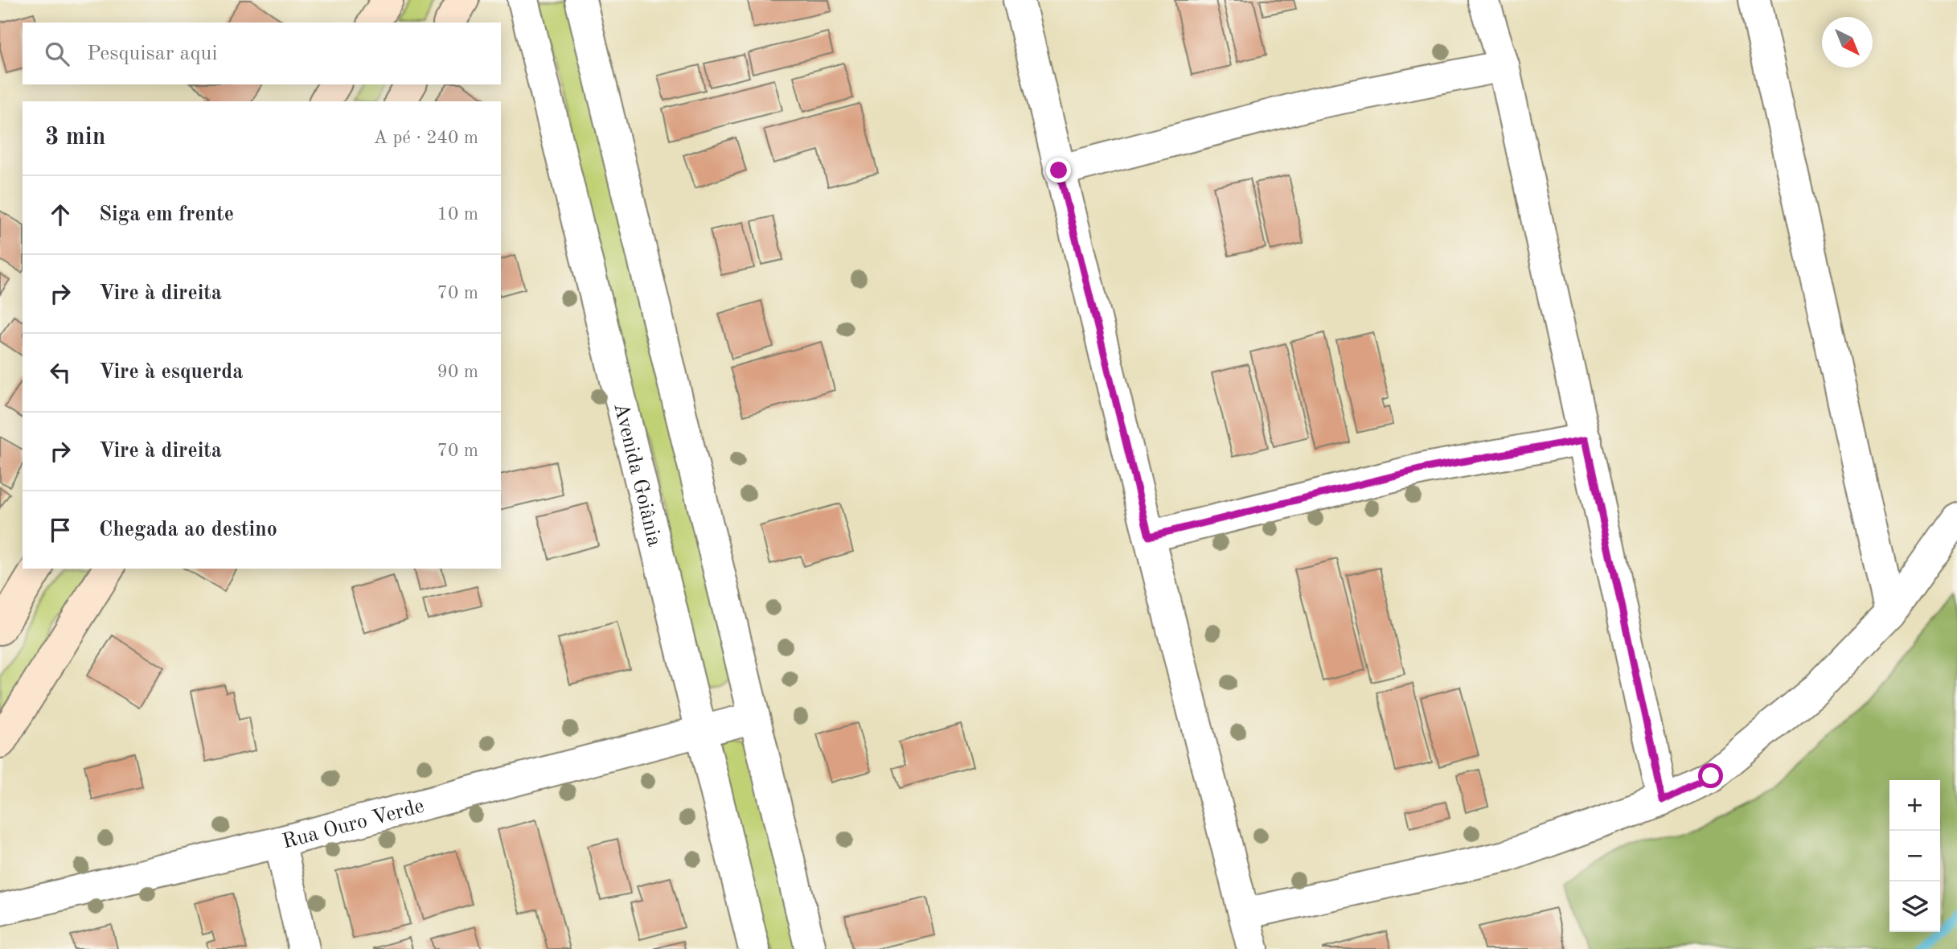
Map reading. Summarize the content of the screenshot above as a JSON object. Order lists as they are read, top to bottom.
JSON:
{
  "streets": {
    "street": ["Avenida Goiânia", "Rua Ouro Verde"]
  },
  "crossings": [
    ["Avenida Goiânia", "Rua Ouro Verde"]
  ],
  "north": "bottom right",
  "page": {
    "search": "Pesquisar aqui",
    "heading": ["3 min", "A pé · 240 m"],
    "list": [
      ["Siga em frente", "10 m"],
      ["Vire à direita", "70 m"],
      ["Vire à esquerda", "90 m"],
      ["Vire à direita", "70 m"],
      "Chegada ao destino"
    ],
    "map_buttons": ["+", "−"]
  }
}
